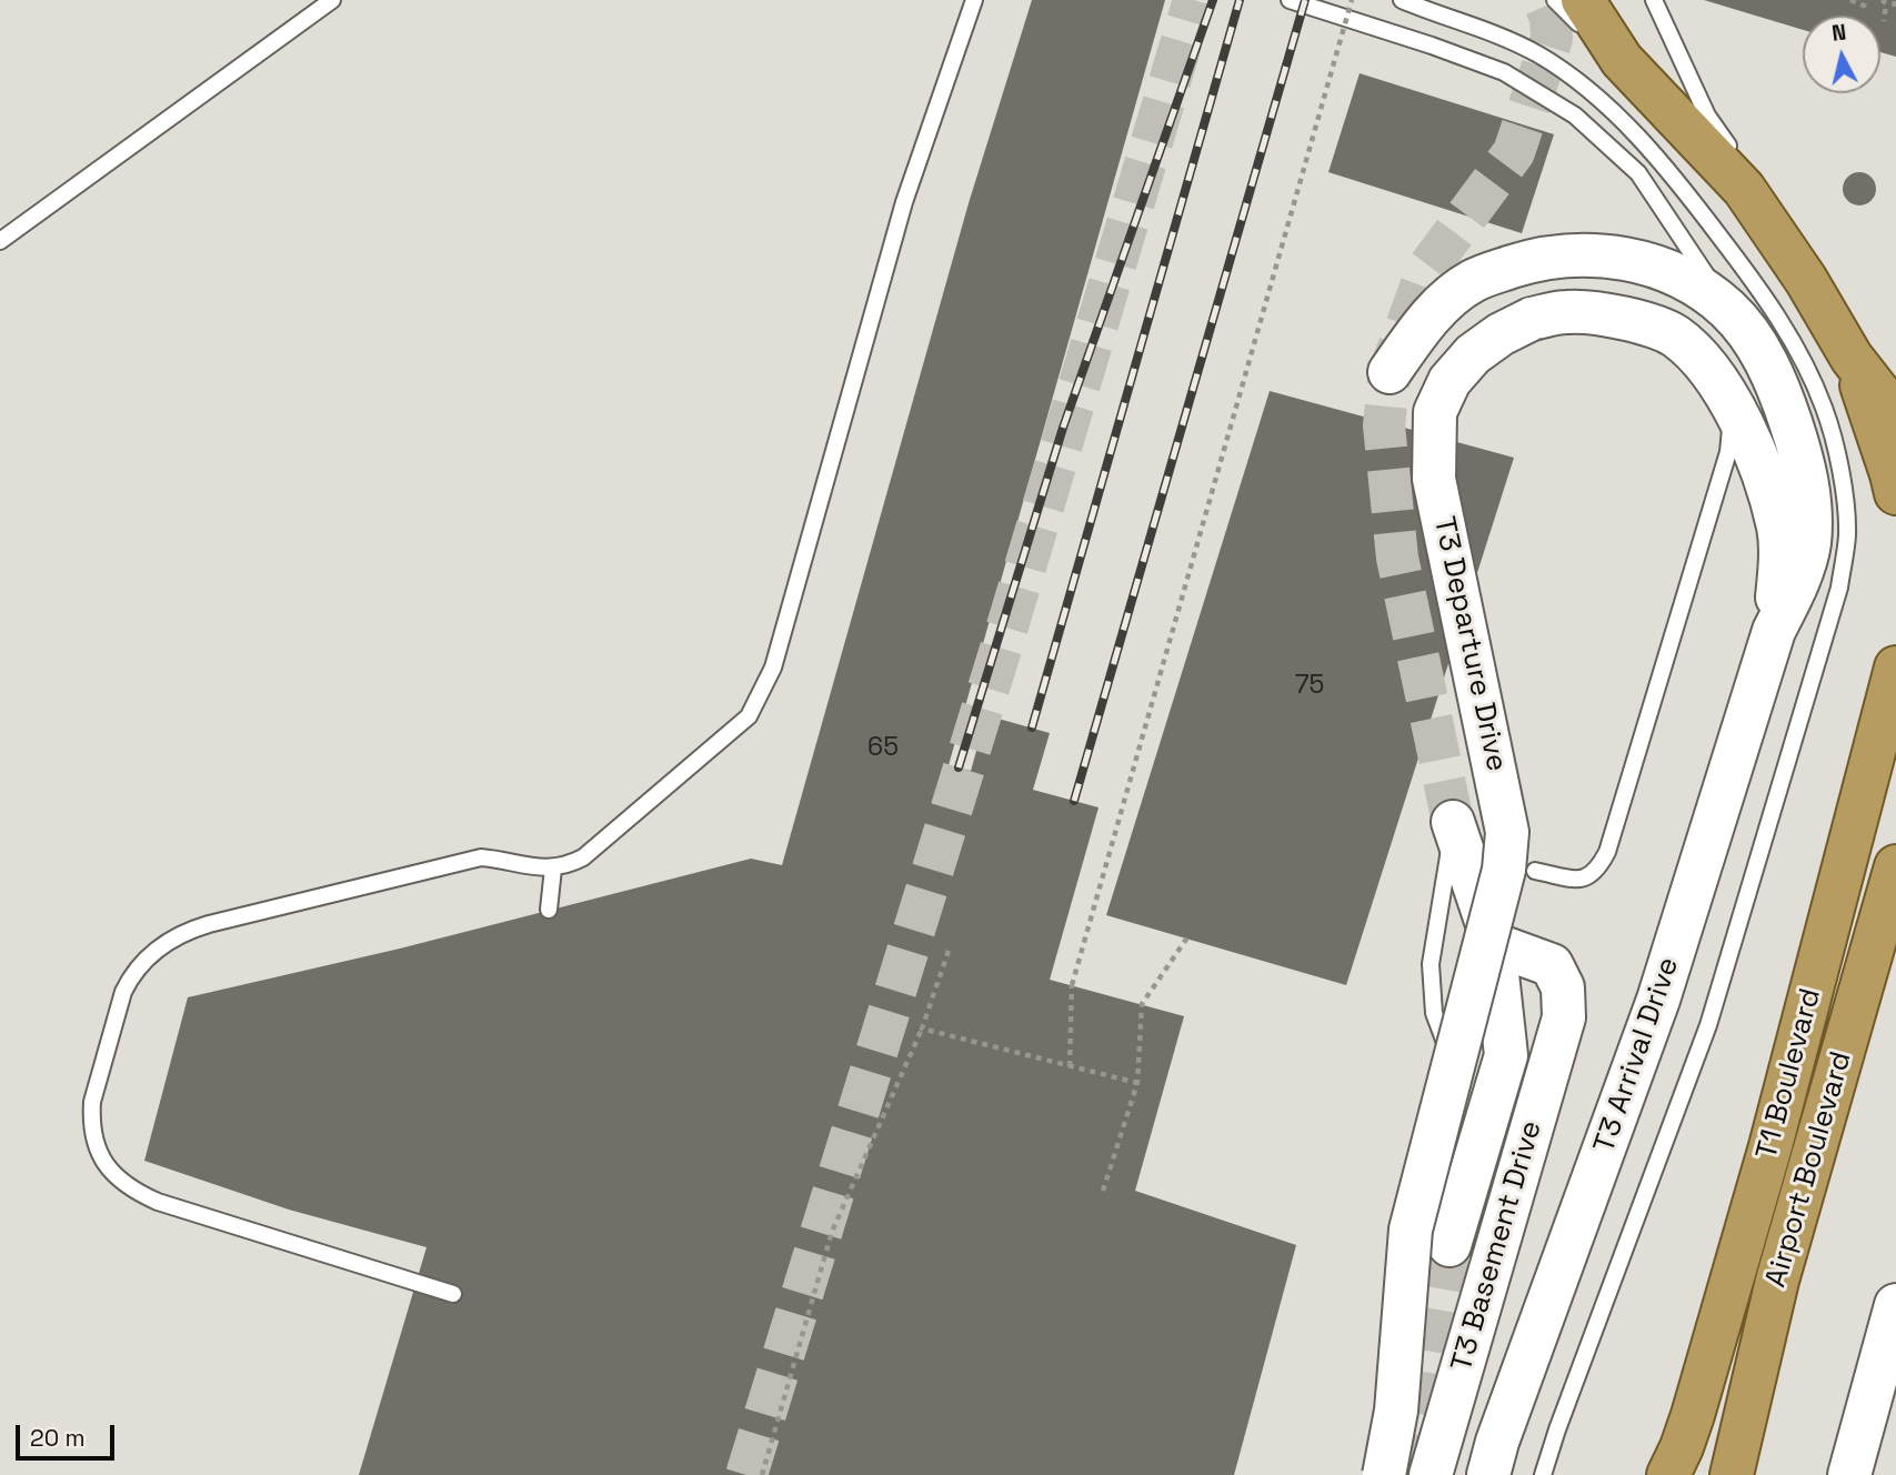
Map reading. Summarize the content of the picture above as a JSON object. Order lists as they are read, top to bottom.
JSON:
{
  "streets": {
    "highway": ["T1 Boulevard", "Airport Boulevard"],
    "main road": ["T3 Departure Drive", "T3 Arrival Drive", "T3 Basement Drive"]
  },
  "crossings": [
    ["T3 Departure Drive", "T3 Arrival Drive"]
  ],
  "house_numbers": ["75", "65"],
  "scale_bar": "20 m",
  "north": "top"
}
